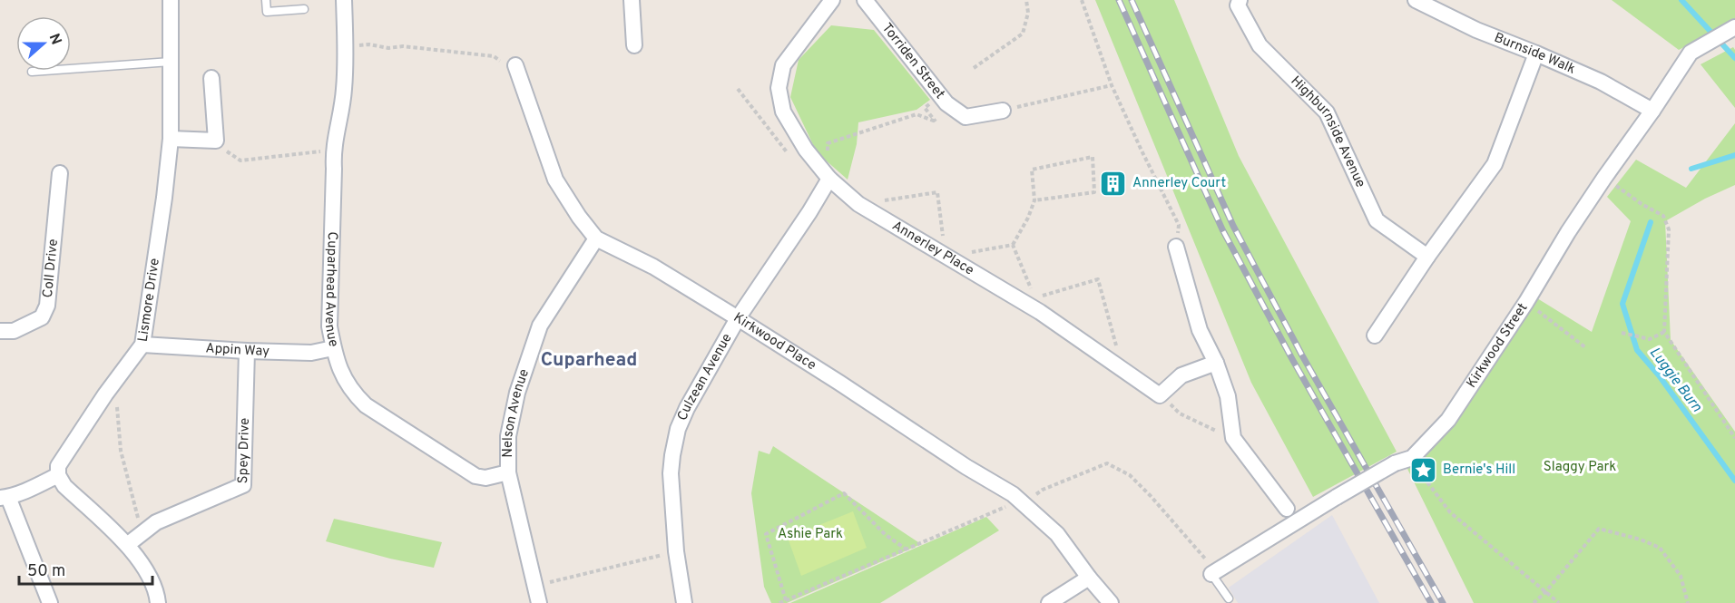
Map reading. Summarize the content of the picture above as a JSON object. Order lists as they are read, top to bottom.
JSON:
{
  "streets": {
    "street": [
      "Burnside Walk",
      "Torriden Street",
      "Highburnside Avenue",
      "Annerley Place",
      "Coll Drive",
      "Cuparhead Avenue",
      "Lismore Drive",
      "Kirkwood Place",
      "Kirkwood Street",
      "Appin Way",
      "Culzean Avenue",
      "Nelson Avenue",
      "Spey Drive"
    ]
  },
  "crossings": [
    ["Burnside Walk", "Kirkwood Street"],
    ["Annerley Place", "Culzean Avenue"],
    ["Cuparhead Avenue", "Appin Way"],
    ["Cuparhead Avenue", "Nelson Avenue"],
    ["Lismore Drive", "Appin Way"],
    ["Kirkwood Place", "Culzean Avenue"],
    ["Kirkwood Place", "Nelson Avenue"],
    ["Appin Way", "Spey Drive"]
  ],
  "districts": ["Cuparhead"],
  "water": ["Luggie Burn"],
  "parks": ["Slaggy Park", "Ashie Park"],
  "places": {
    "building": ["Annerley Court"],
    "place": ["Bernie's Hill"]
  },
  "scale_bar": "50 m",
  "north": "right"
}
